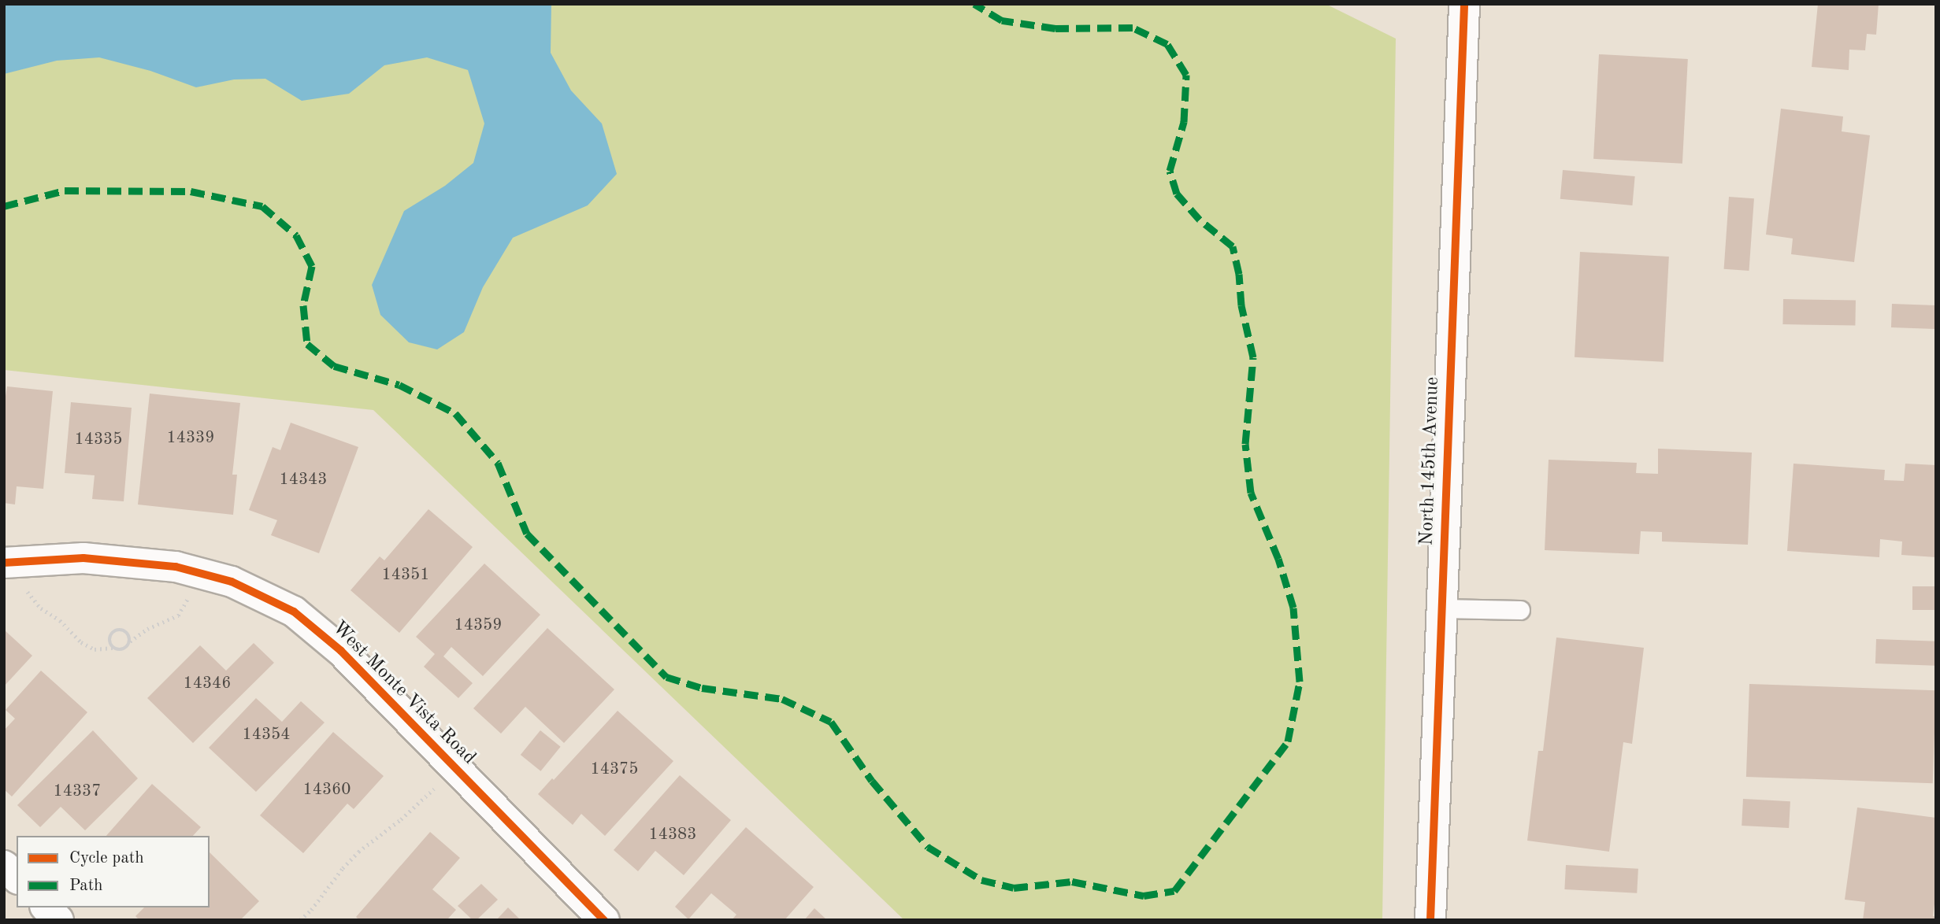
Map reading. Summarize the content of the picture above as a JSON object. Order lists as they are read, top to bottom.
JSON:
{
  "streets": {
    "street": ["North 145th Avenue", "West Monte Vista Road"]
  },
  "house_numbers": [
    "14339",
    "14335",
    "14343",
    "14351",
    "14359",
    "14346",
    "14354",
    "14375",
    "14360",
    "14337",
    "14383"
  ],
  "legend": ["Cycle path", "Path"]
}
